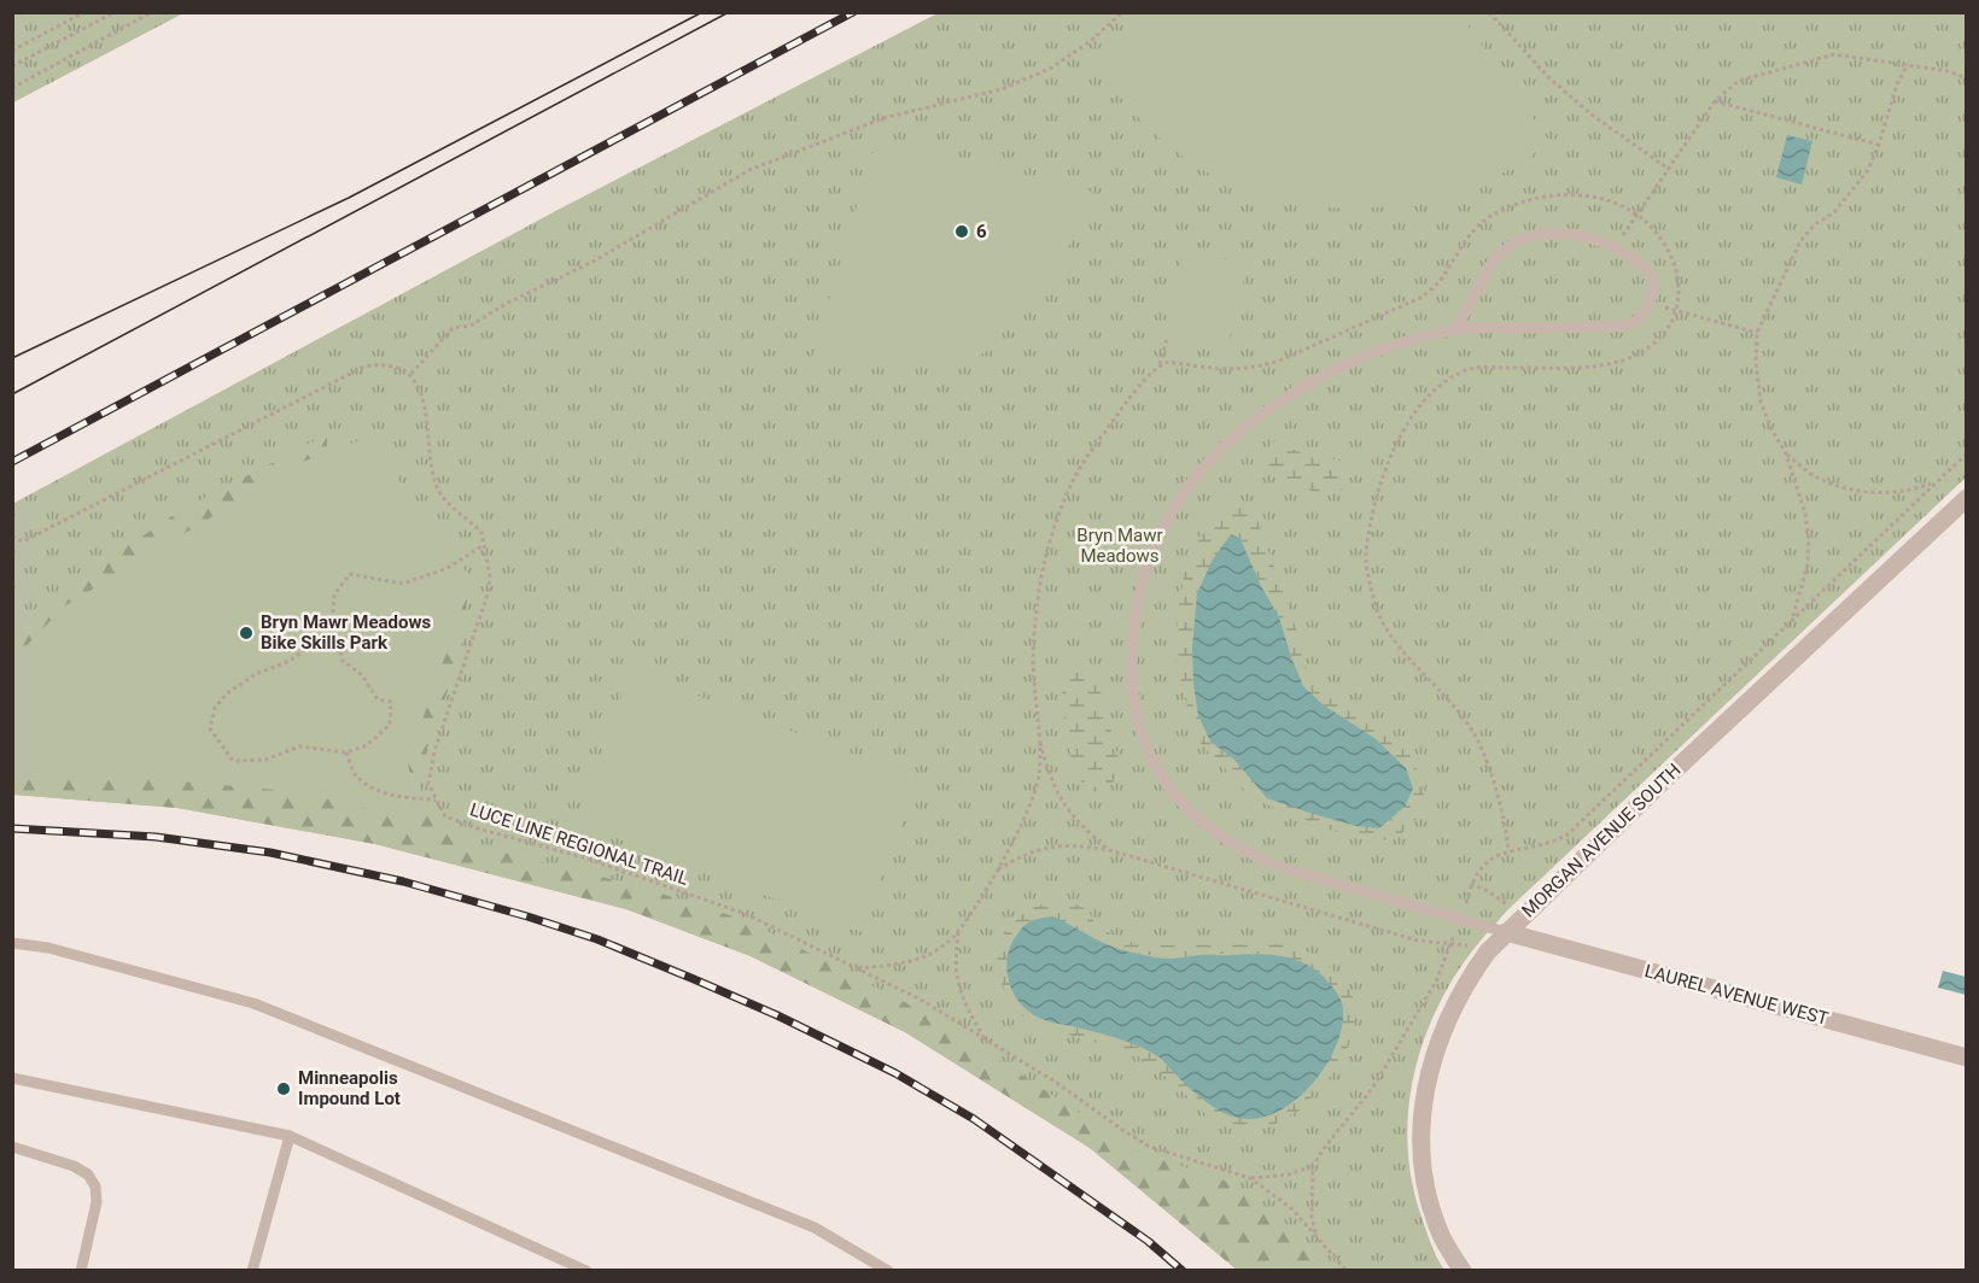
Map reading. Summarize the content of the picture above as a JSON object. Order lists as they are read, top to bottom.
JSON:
{
  "streets": {
    "street": ["MORGAN AVENUE SOUTH", "LAUREL AVENUE WEST"],
    "path": ["LUCE LINE REGIONAL TRAIL"]
  },
  "crossings": [
    ["MORGAN AVENUE SOUTH", "LAUREL AVENUE WEST"]
  ],
  "parks": ["Bryn Mawr Meadows"],
  "places": ["6", "Bryn Mawr Meadows Bike Skills Park", "Minneapolis Impound Lot"]
}
